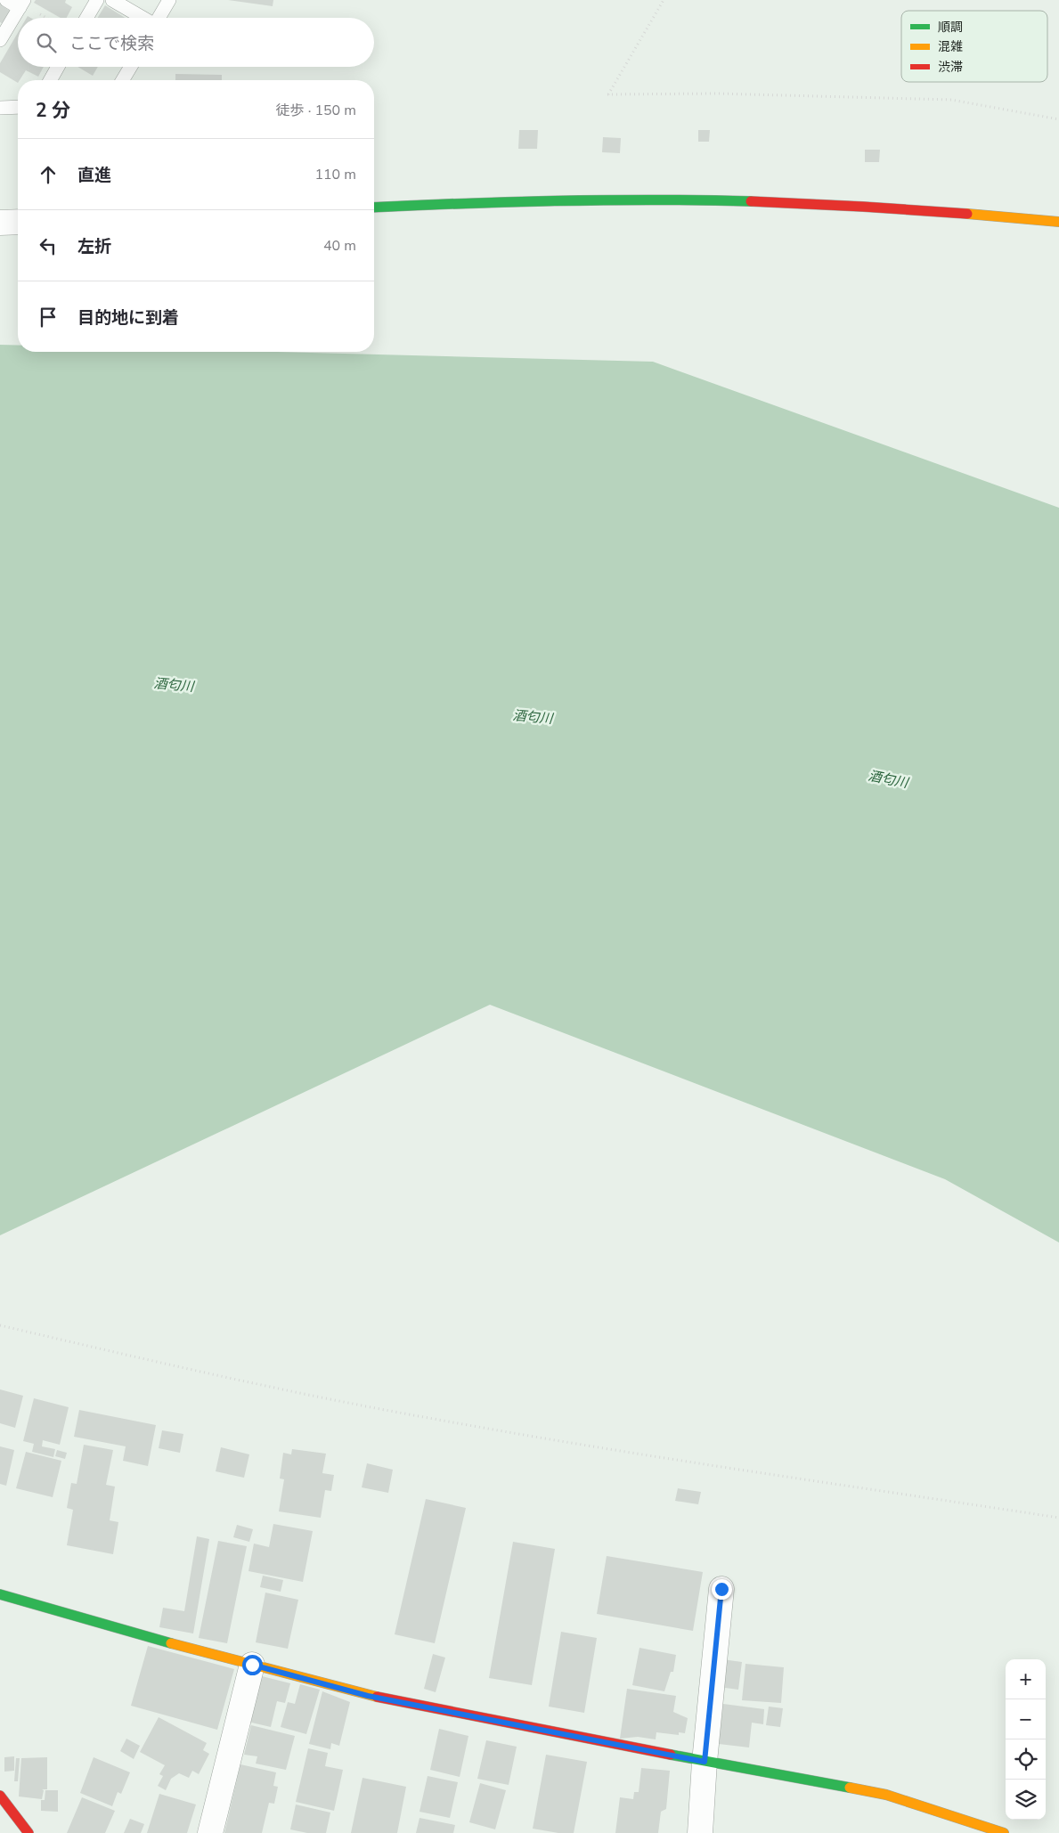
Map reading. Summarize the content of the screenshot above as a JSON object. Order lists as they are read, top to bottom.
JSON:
{
  "water": ["酒匂川"],
  "legend": ["順調", "混雑", "渋滞"],
  "page": {
    "search": "ここで検索",
    "heading": ["2 分", "徒歩 · 150 m"],
    "list": [
      ["直進", "110 m"],
      ["左折", "40 m"],
      "目的地に到着"
    ],
    "map_buttons": ["+", "−"]
  }
}
